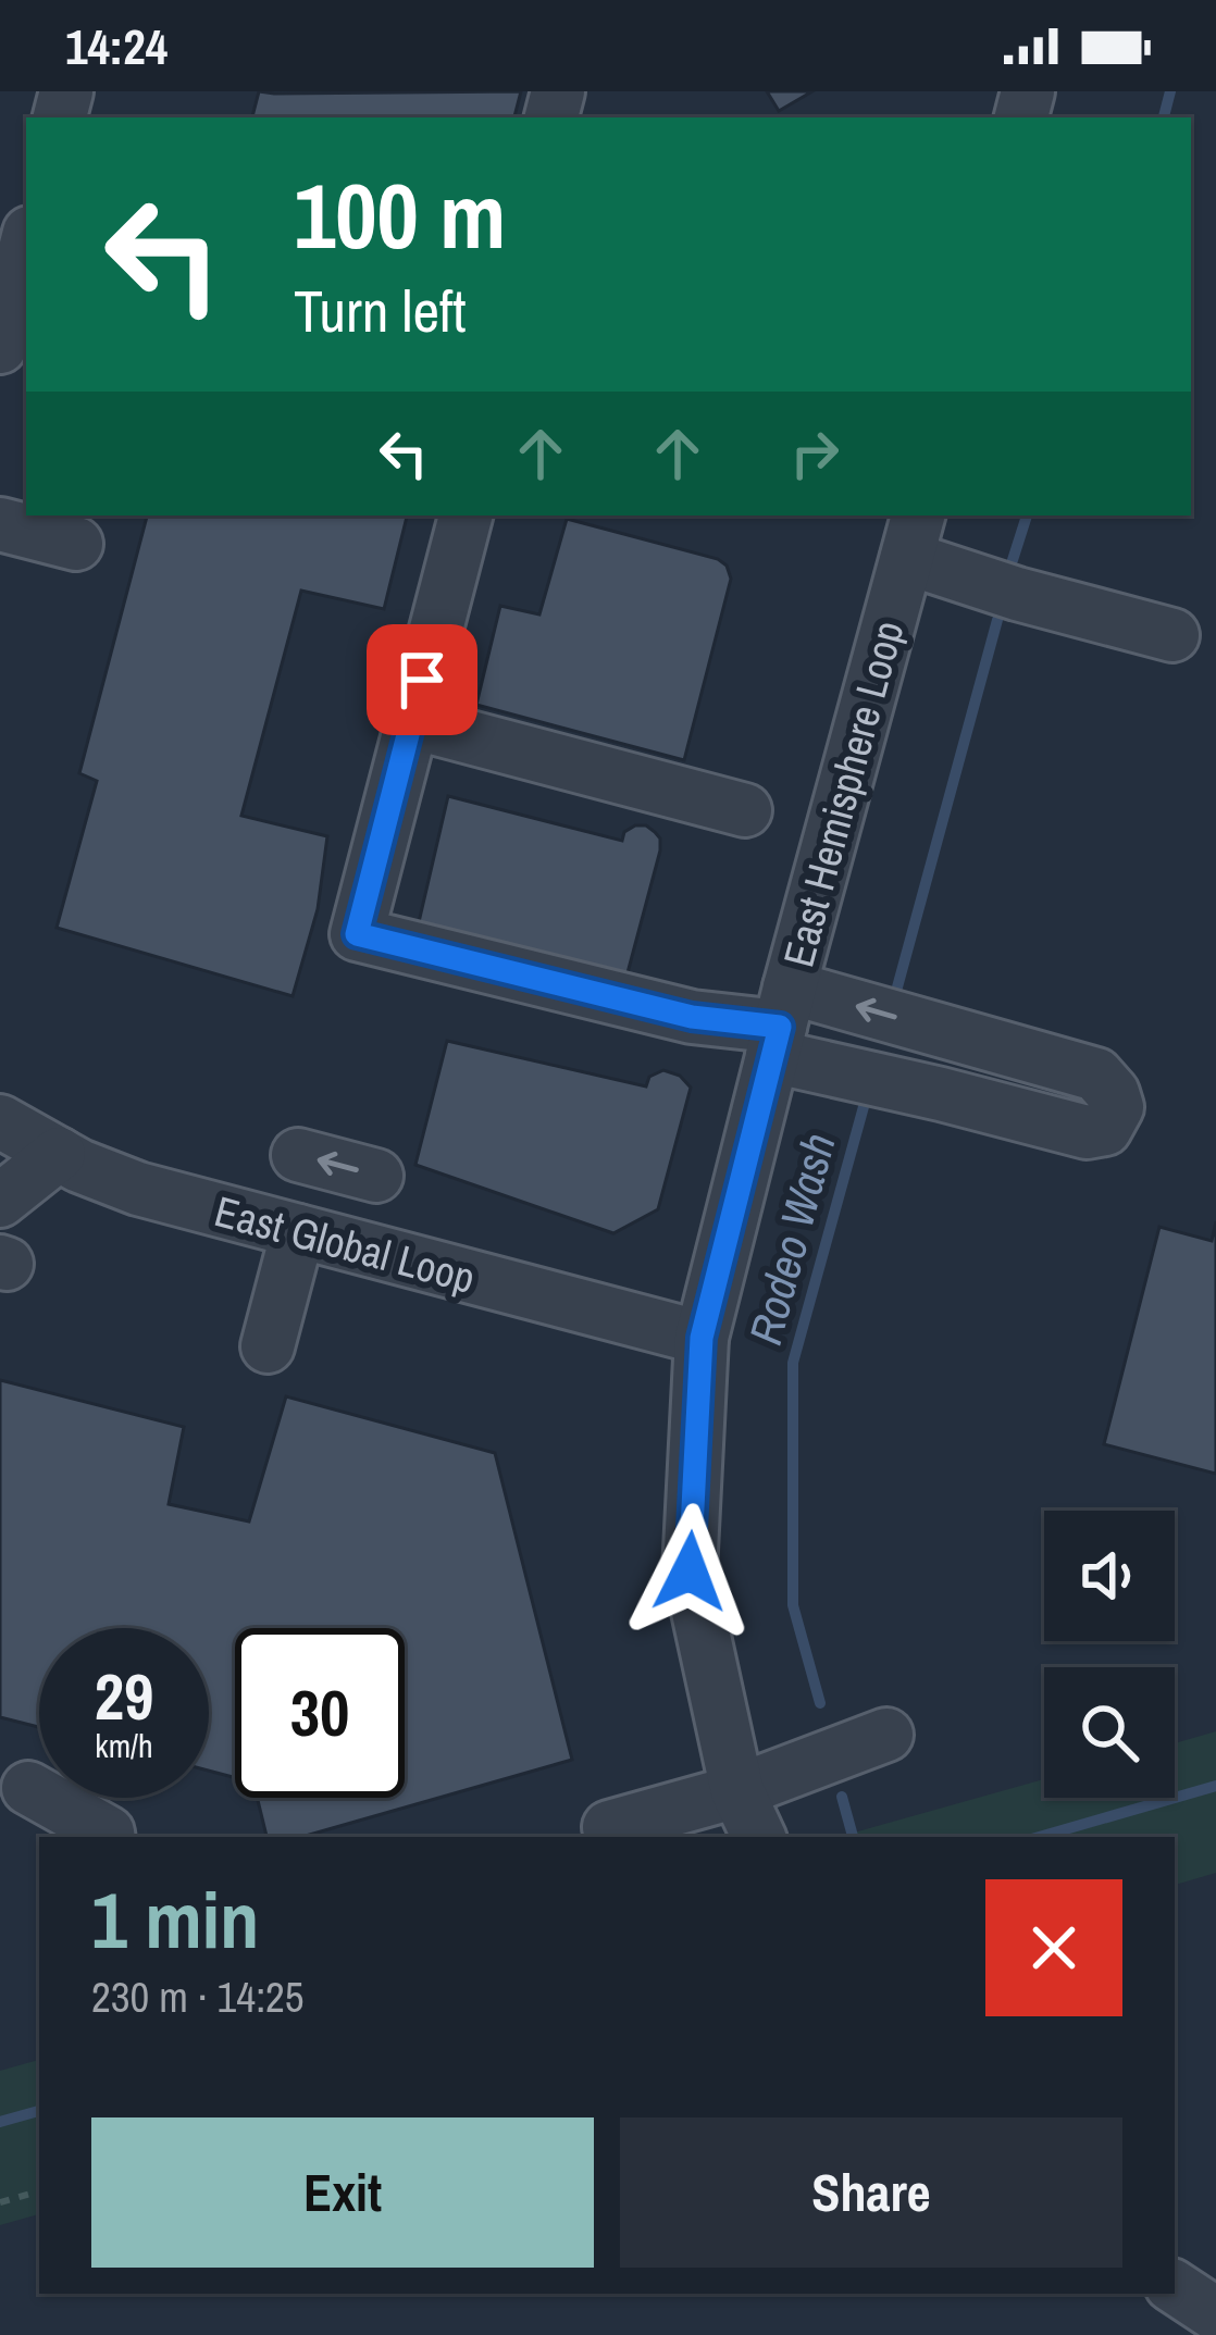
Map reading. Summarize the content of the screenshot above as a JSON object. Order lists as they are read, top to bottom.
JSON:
{
  "streets": {
    "street": ["East Hemisphere Loop", "East Global Loop"]
  },
  "crossings": [
    ["East Hemisphere Loop", "East Global Loop"]
  ],
  "water": ["Rodeo Wash"],
  "page": {
    "status": "14:24",
    "turn": ["100 m", "Turn left"],
    "speed": "29 km/h",
    "limit": "30",
    "heading": ["1 min", "230 m · 14:25"],
    "buttons": ["Exit", "Share"]
  }
}
